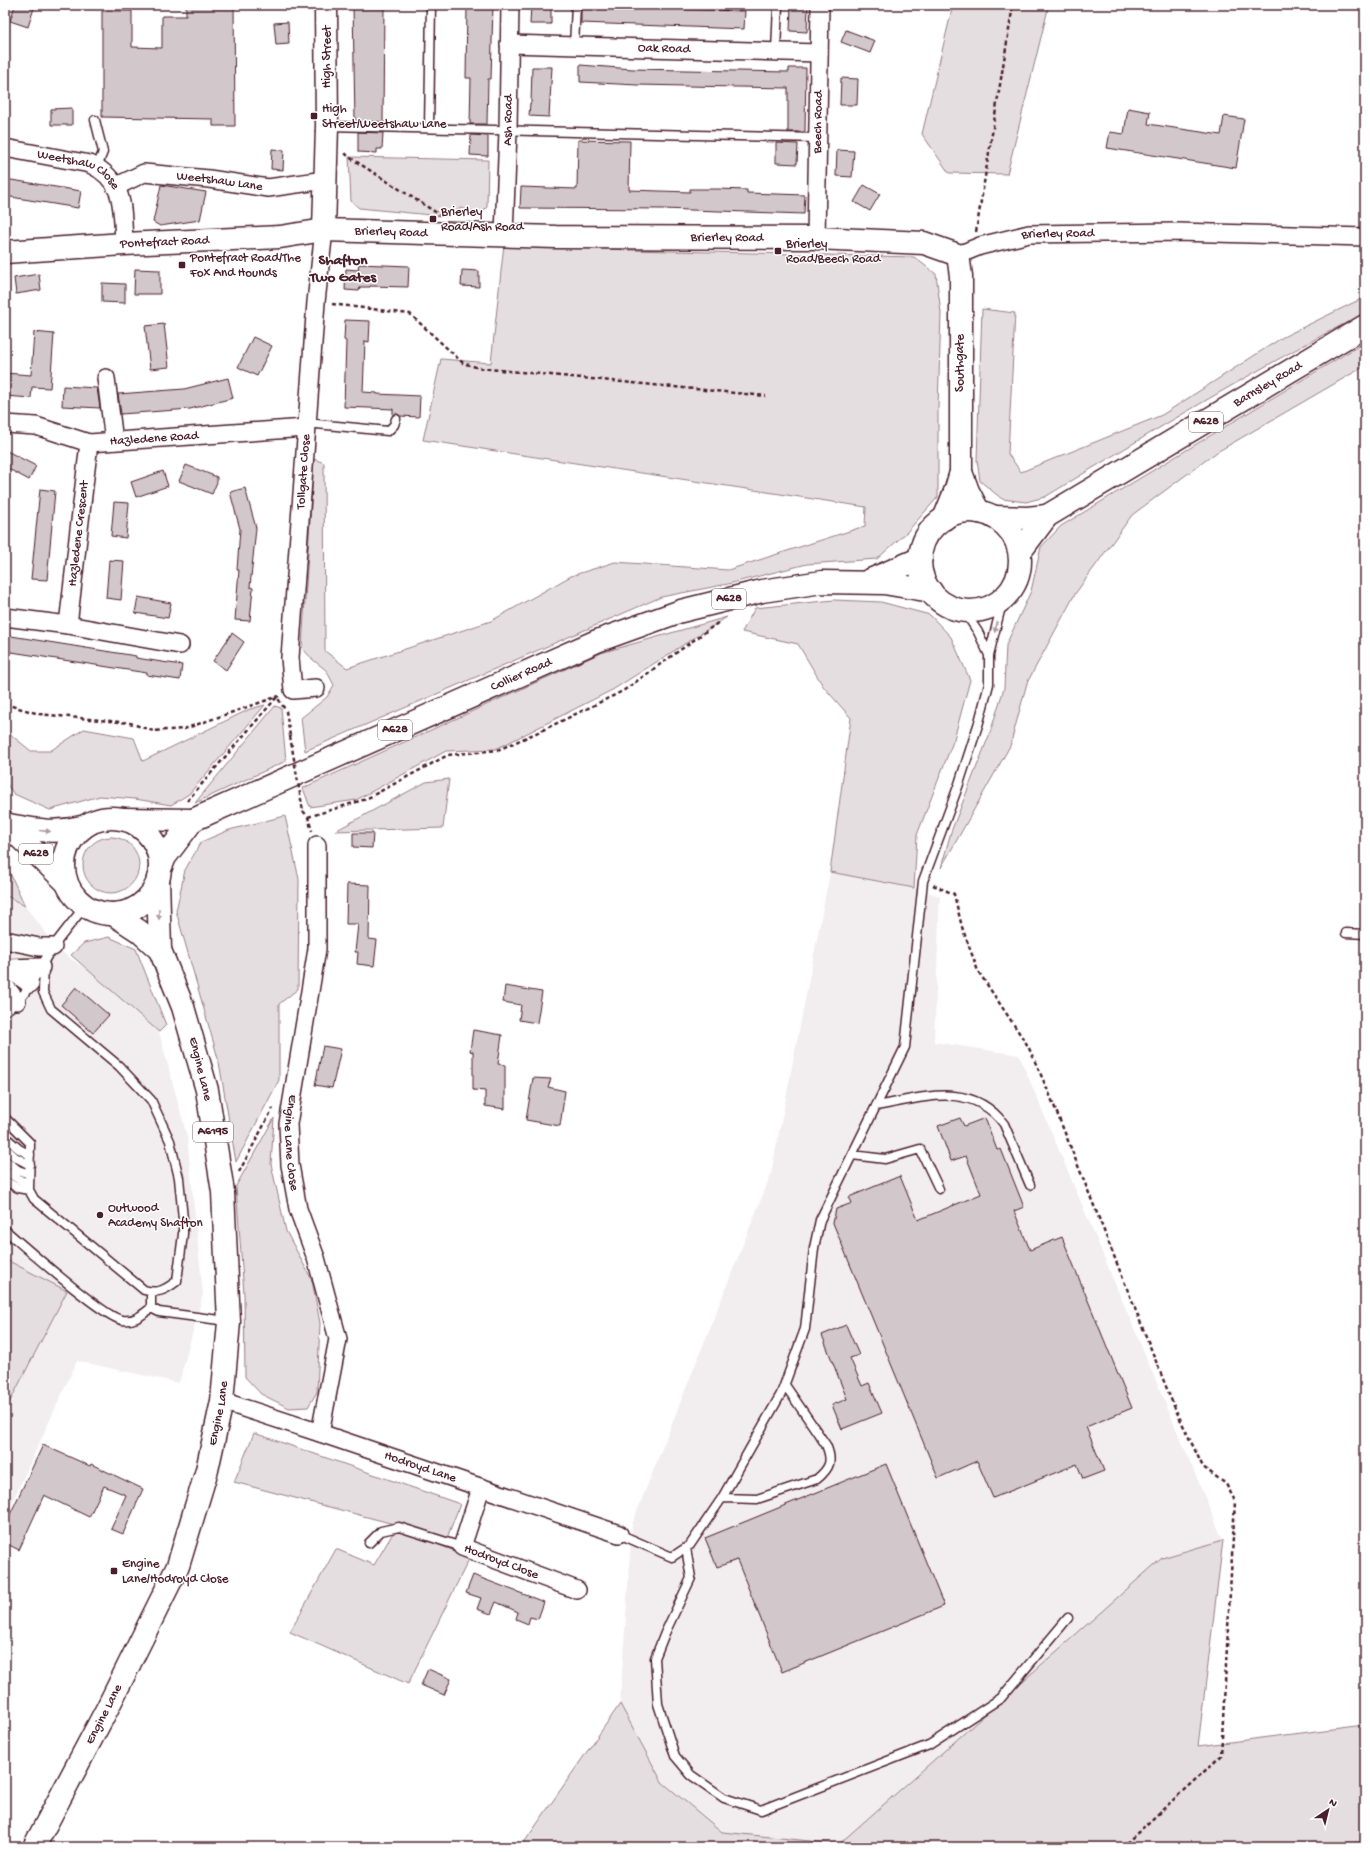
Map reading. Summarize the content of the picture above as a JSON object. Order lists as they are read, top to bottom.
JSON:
{
  "streets": {
    "main road": [
      "High Street",
      "Brierley Road",
      "Pontefract Road",
      "Southgate",
      "Barnsley Road",
      "A628",
      "Collier Road",
      "Engine Lane",
      "A6195"
    ],
    "street": [
      "Oak Road",
      "Ash Road",
      "Beech Road",
      "Weetshaw Close",
      "Weetshaw Lane",
      "Hazledene Road",
      "Tollgate Close",
      "Hazledene Crescent",
      "Engine Lane Close",
      "Hodroyd Lane",
      "Hodroyd Close"
    ]
  },
  "crossings": [
    ["Oak Road", "Ash Road"],
    ["Oak Road", "Beech Road"],
    ["High Street", "Weetshaw Lane"],
    ["High Street", "Brierley Road"],
    ["High Street", "Pontefract Road"],
    ["High Street", "Tollgate Close"],
    ["Ash Road", "Brierley Road"],
    ["Beech Road", "Brierley Road"],
    ["Weetshaw Close", "Weetshaw Lane"],
    ["Weetshaw Close", "Pontefract Road"],
    ["Brierley Road", "Pontefract Road"],
    ["Brierley Road", "Southgate"],
    ["Brierley Road", "Tollgate Close"],
    ["Pontefract Road", "Tollgate Close"],
    ["Southgate", "Barnsley Road"],
    ["Southgate", "Collier Road"],
    ["Barnsley Road", "Collier Road"],
    ["A628", "Collier Road"],
    ["A628", "Engine Lane"],
    ["Hazledene Road", "Tollgate Close"],
    ["Hazledene Road", "Hazledene Crescent"],
    ["Collier Road", "Engine Lane"],
    ["Engine Lane", "Hodroyd Lane"],
    ["Engine Lane Close", "Hodroyd Lane"],
    ["Hodroyd Lane", "Hodroyd Close"]
  ],
  "districts": ["Shafton Two Gates"],
  "places": {
    "transit": [
      "High Street/Weetshaw Lane",
      "Brierley Road/Ash Road",
      "Brierley Road/Beech Road",
      "Pontefract Road/The Fox And Hounds",
      "Engine Lane/Hodroyd Close"
    ],
    "other": ["Outwood Academy Shafton"]
  },
  "north": "top right"
}
